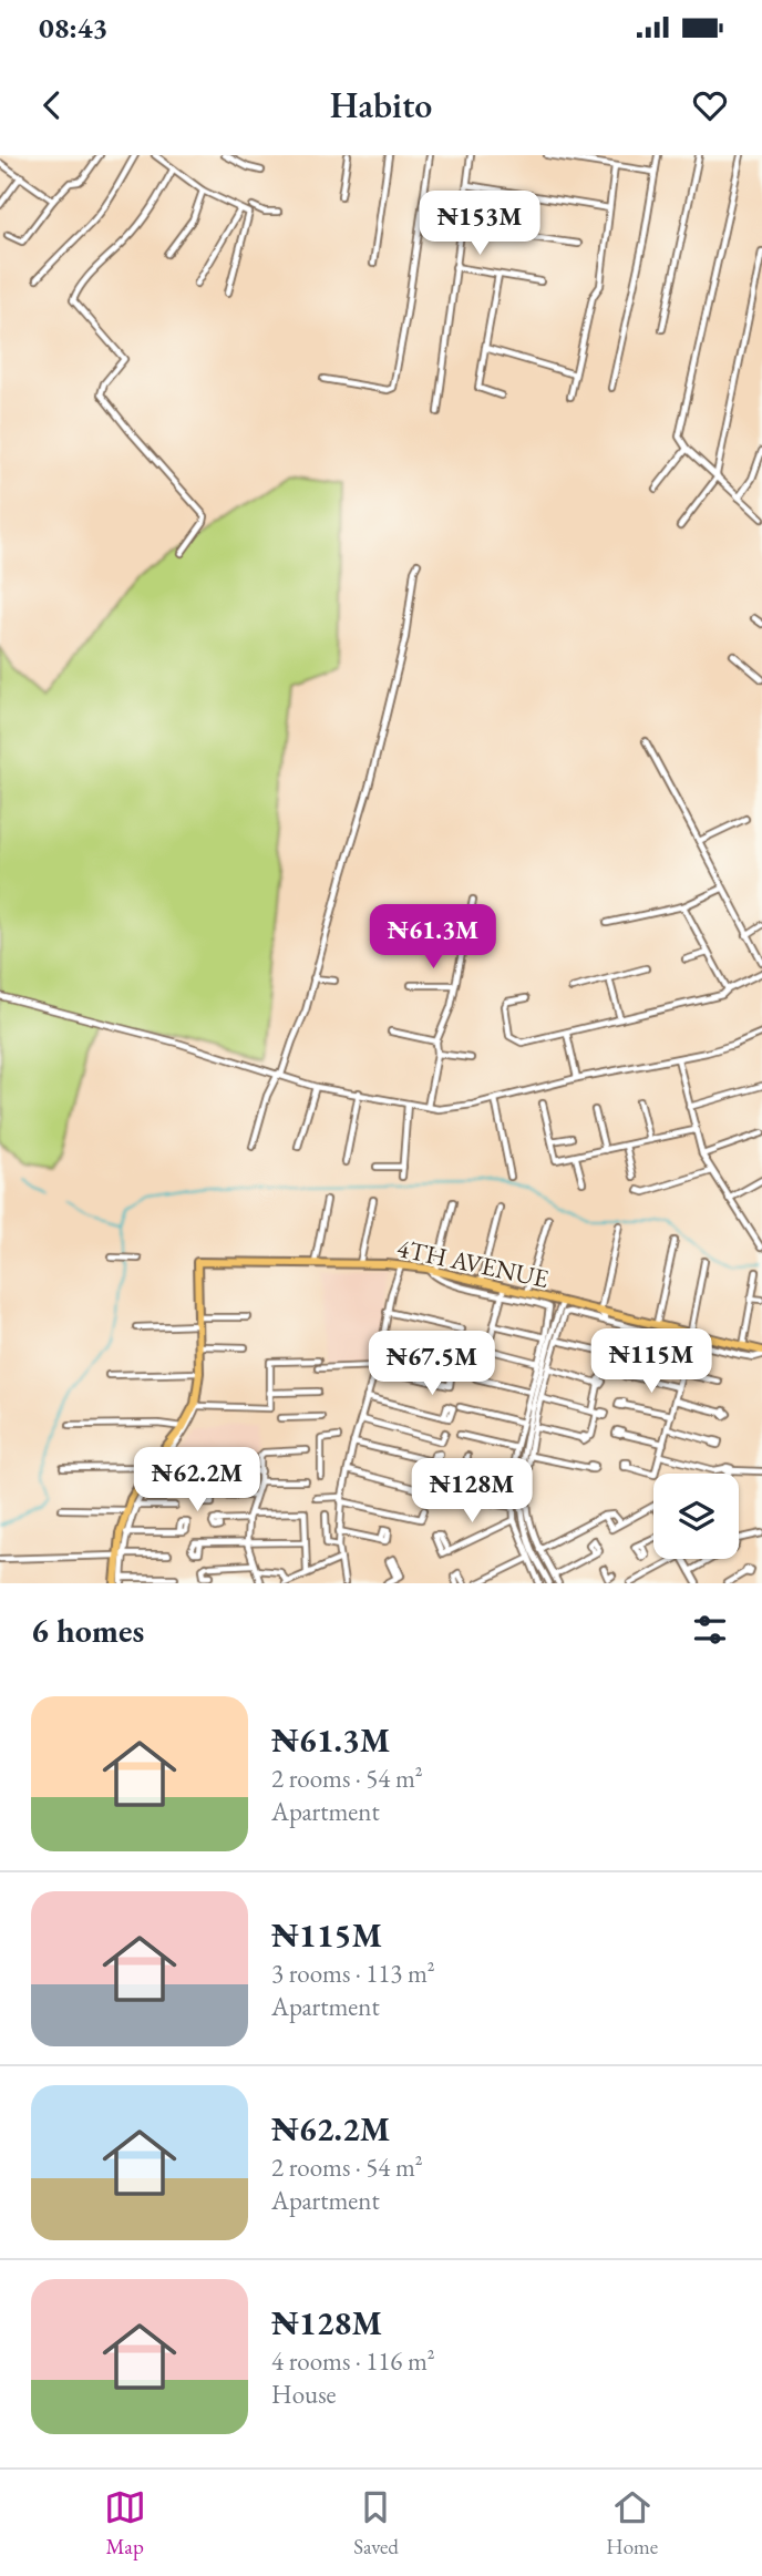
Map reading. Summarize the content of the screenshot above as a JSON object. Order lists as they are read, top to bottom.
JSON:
{
  "streets": {
    "main road": ["4TH AVENUE"]
  },
  "page": {
    "status": "08:43",
    "header": "Habito",
    "price": [
      "₦153M",
      "₦61.3M",
      "₦115M",
      "₦67.5M",
      "₦62.2M",
      "₦128M"
    ],
    "heading": "6 homes",
    "list": [
      {
        "name": "₦61.3M",
        "note": "2 rooms · 54 m² · Apartment"
      },
      {
        "name": "₦115M",
        "note": "3 rooms · 113 m² · Apartment"
      },
      {
        "name": "₦62.2M",
        "note": "2 rooms · 54 m² · Apartment"
      },
      {
        "name": "₦128M",
        "note": "4 rooms · 116 m² · House"
      }
    ],
    "tabs": ["Map", "Saved", "Home"]
  }
}
